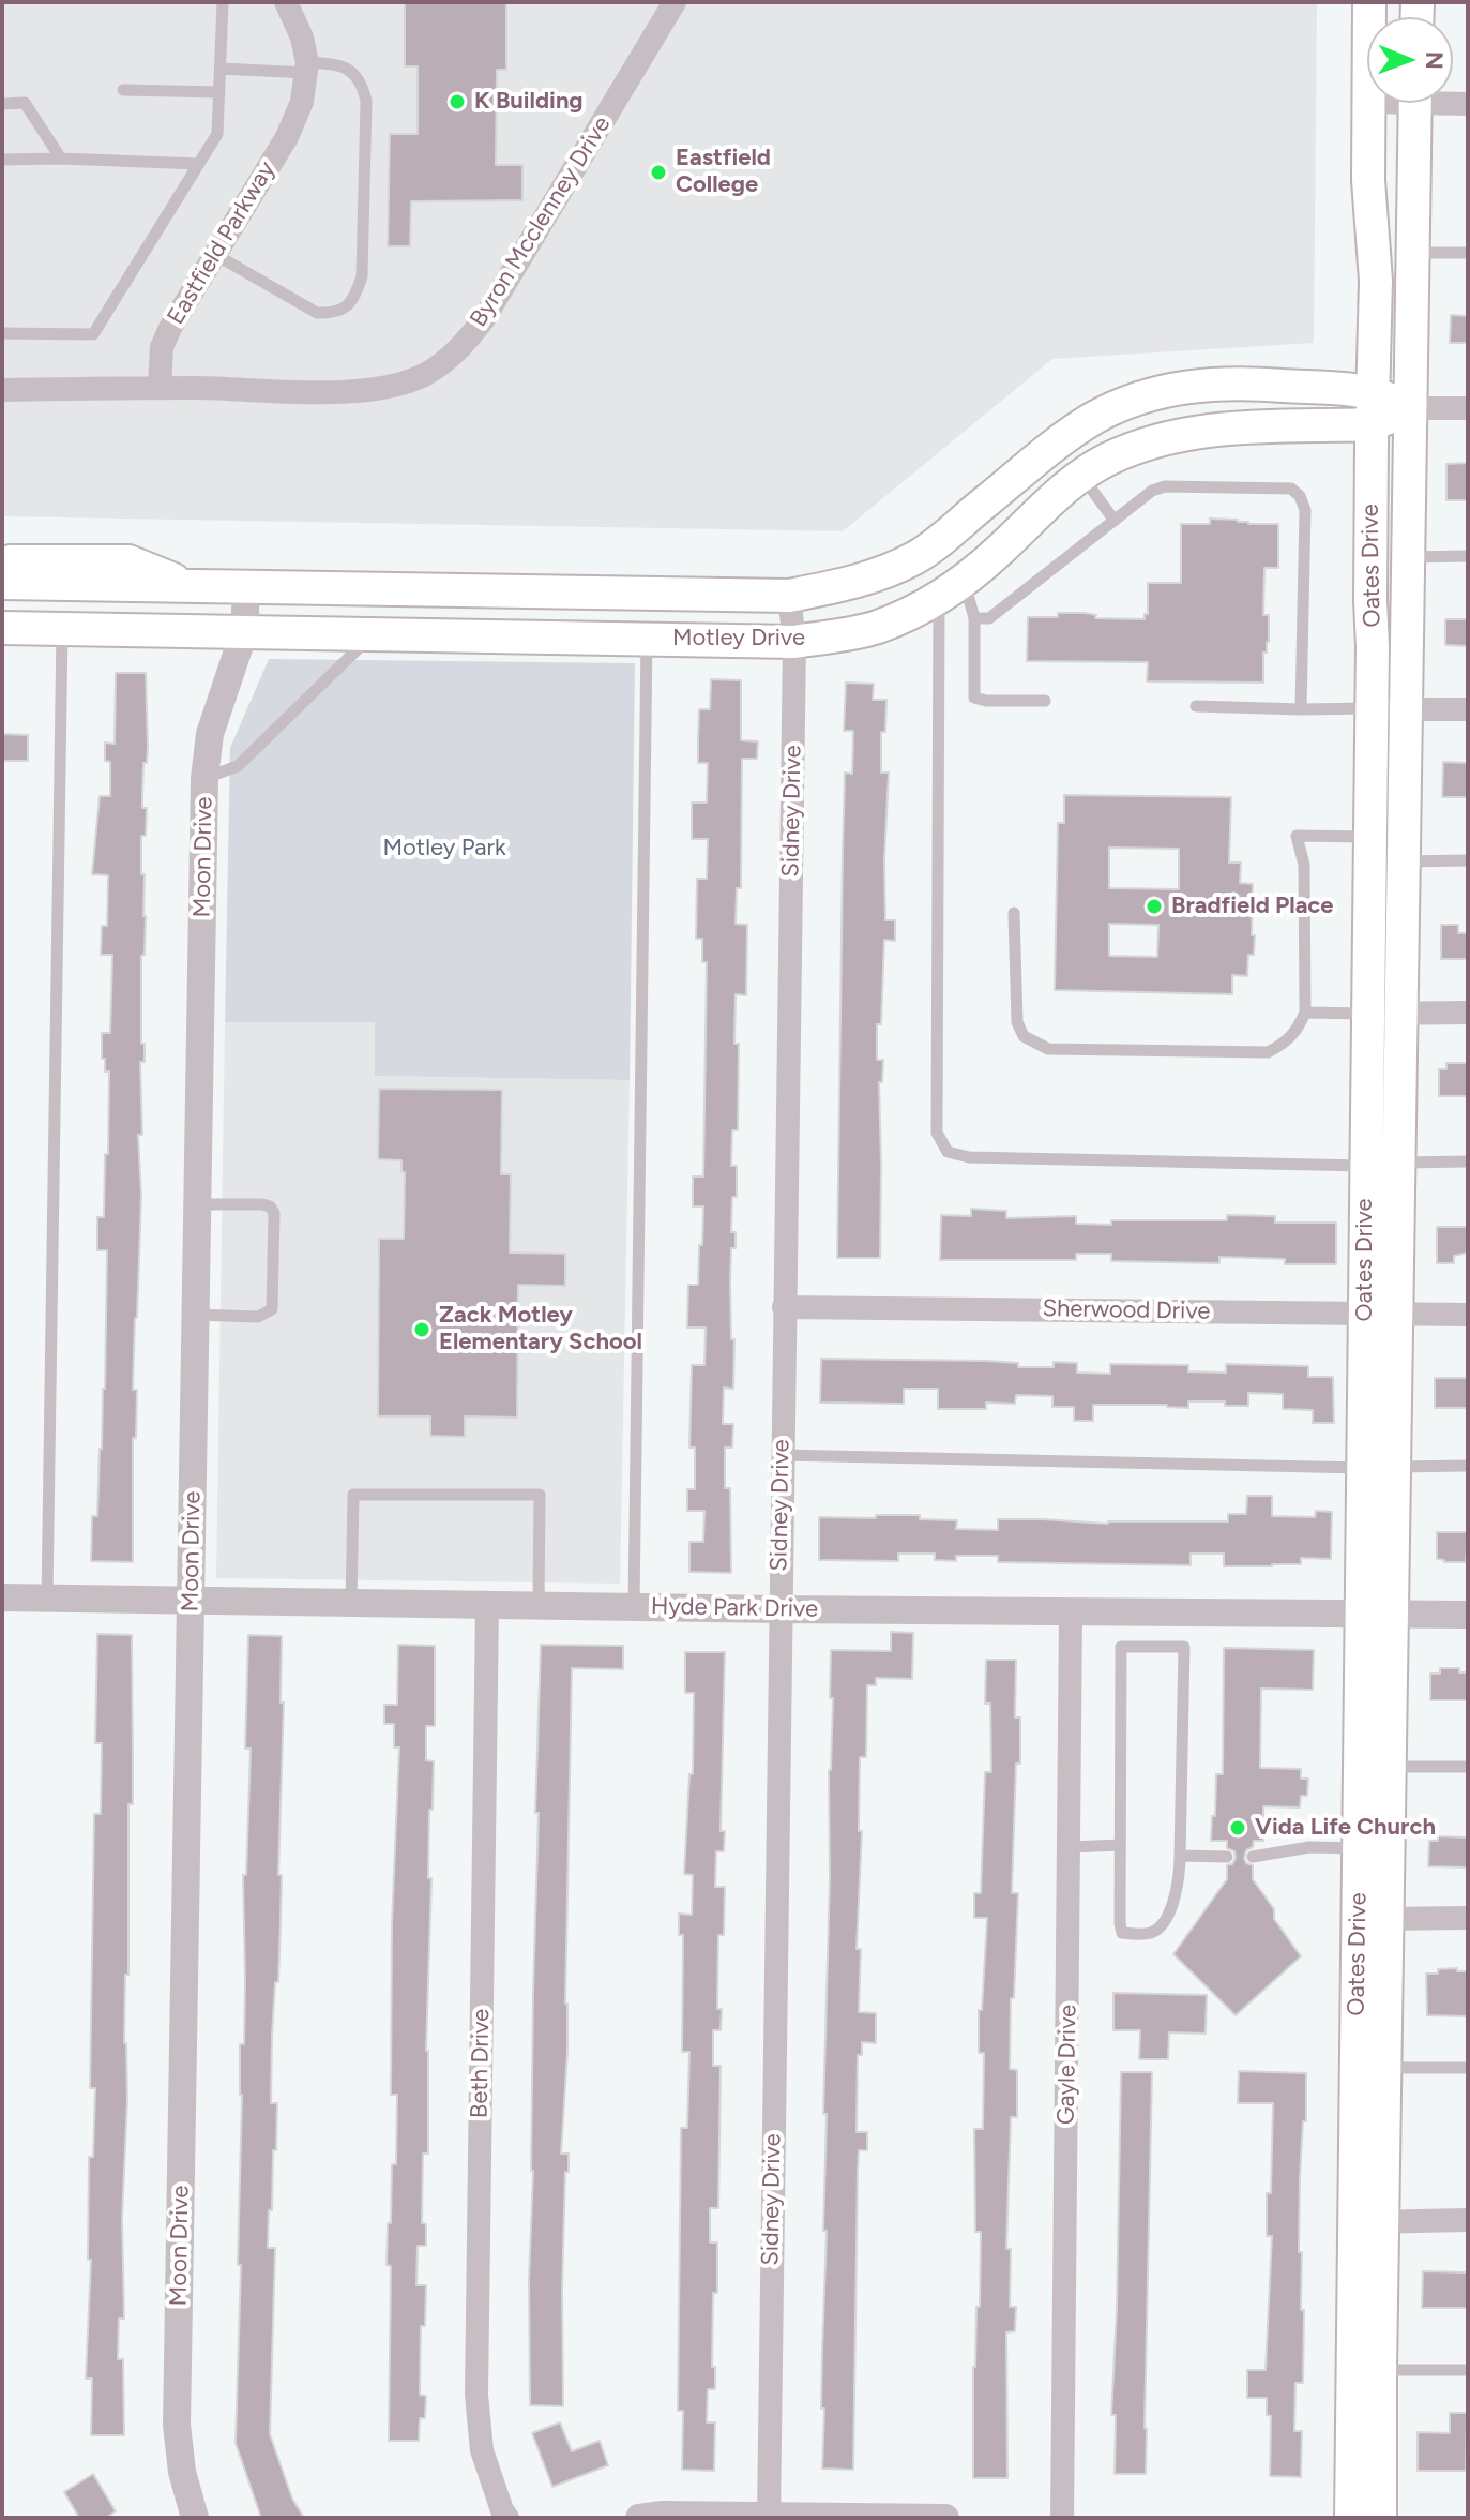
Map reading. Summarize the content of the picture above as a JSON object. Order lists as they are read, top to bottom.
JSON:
{
  "streets": {
    "main road": ["Oates Drive", "Motley Drive"],
    "street": [
      "Byron Mcclenney Drive",
      "Eastfield Parkway",
      "Sidney Drive",
      "Moon Drive",
      "Sherwood Drive",
      "Hyde Park Drive",
      "Beth Drive",
      "Gayle Drive"
    ]
  },
  "crossings": [
    ["Byron Mcclenney Drive", "Eastfield Parkway"],
    ["Oates Drive", "Motley Drive"],
    ["Oates Drive", "Sherwood Drive"],
    ["Oates Drive", "Hyde Park Drive"],
    ["Motley Drive", "Sidney Drive"],
    ["Motley Drive", "Moon Drive"],
    ["Sidney Drive", "Sherwood Drive"],
    ["Sidney Drive", "Hyde Park Drive"],
    ["Moon Drive", "Hyde Park Drive"],
    ["Hyde Park Drive", "Beth Drive"],
    ["Hyde Park Drive", "Gayle Drive"]
  ],
  "parks": ["Motley Park"],
  "places": [
    "K Building",
    "Eastfield College",
    "Bradfield Place",
    "Zack Motley Elementary School",
    "Vida Life Church"
  ],
  "north": "right"
}
